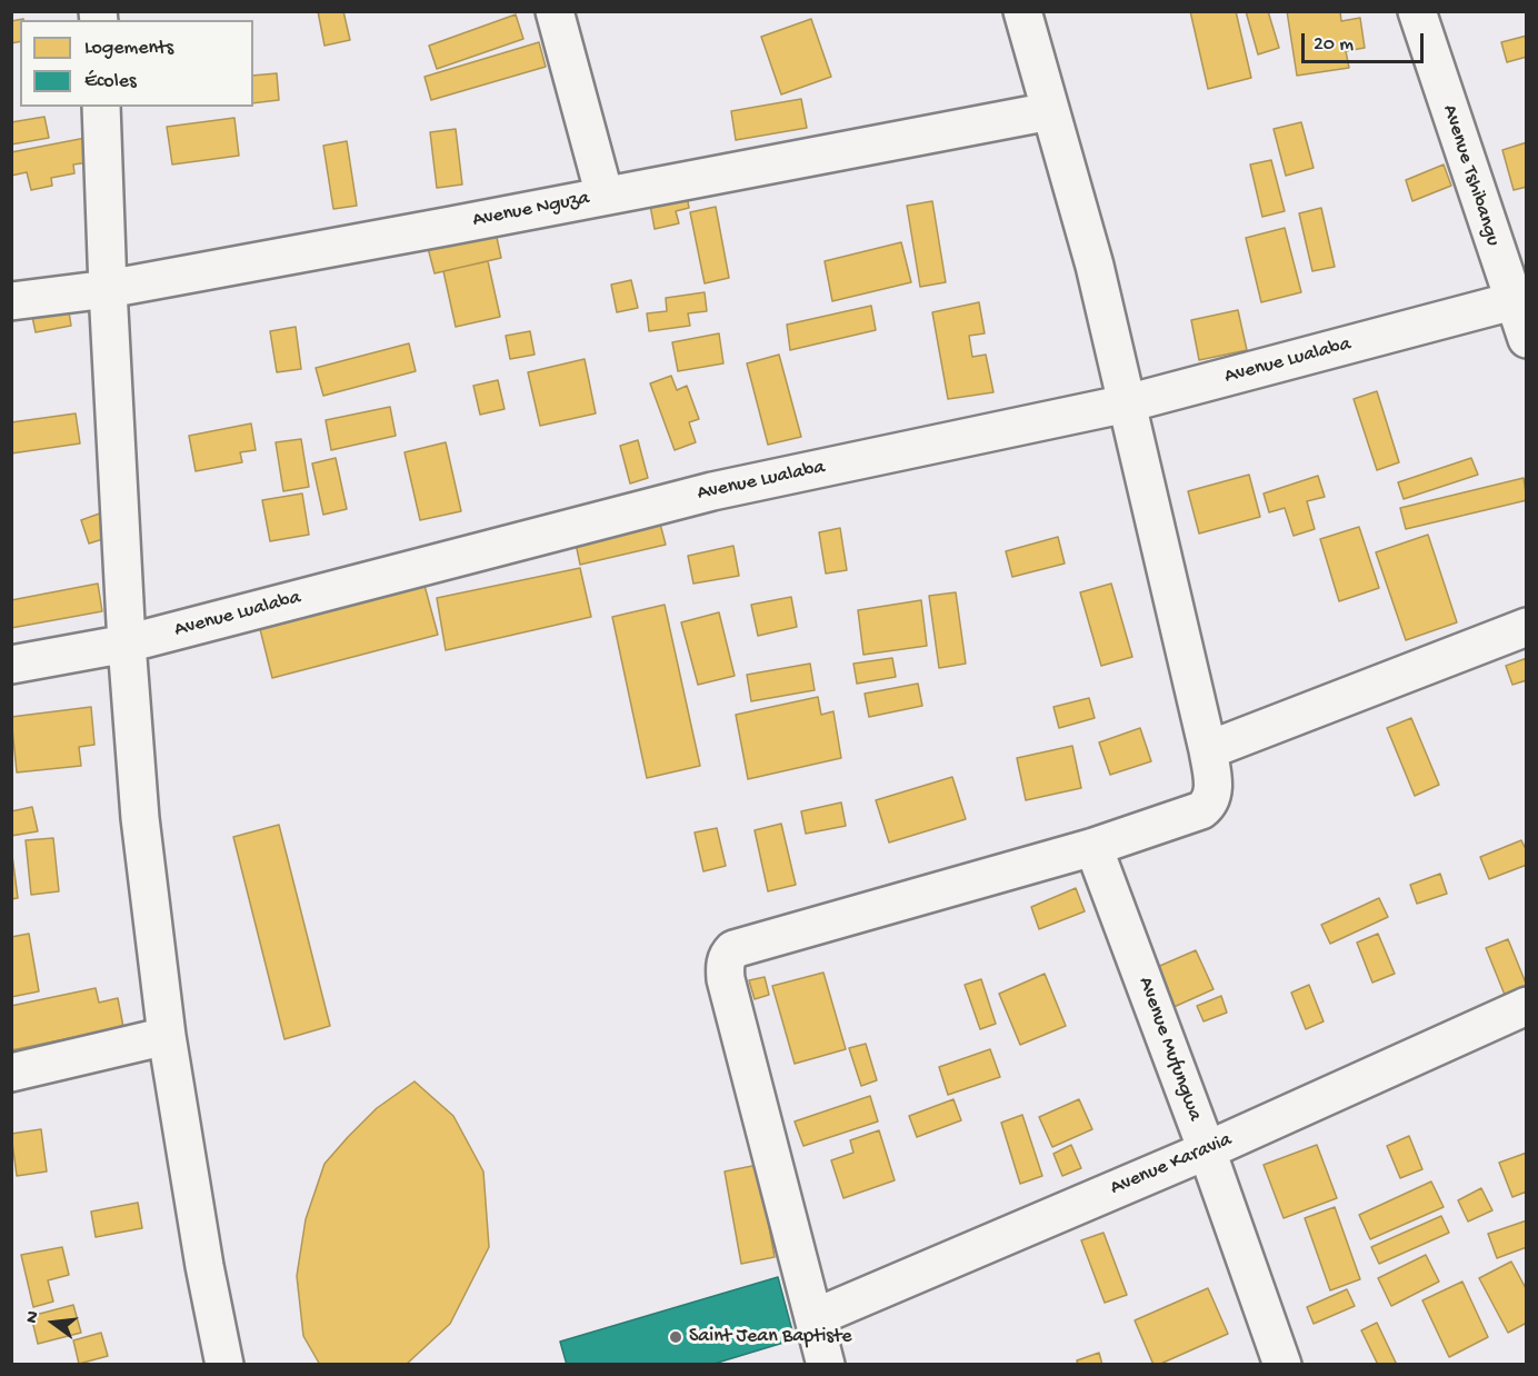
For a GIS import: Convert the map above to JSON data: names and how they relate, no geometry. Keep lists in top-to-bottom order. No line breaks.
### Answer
{"streets":{"street":["Avenue Tshibangu","Avenue Nguza","Avenue Lualaba","Avenue Mufungwa","Avenue Karavia"]},"crossings":[["Avenue Tshibangu","Avenue Lualaba"],["Avenue Mufungwa","Avenue Karavia"]],"places":["Saint Jean Baptiste"],"legend":["Logements","Écoles"],"scale_bar":"20 m","north":"left"}
